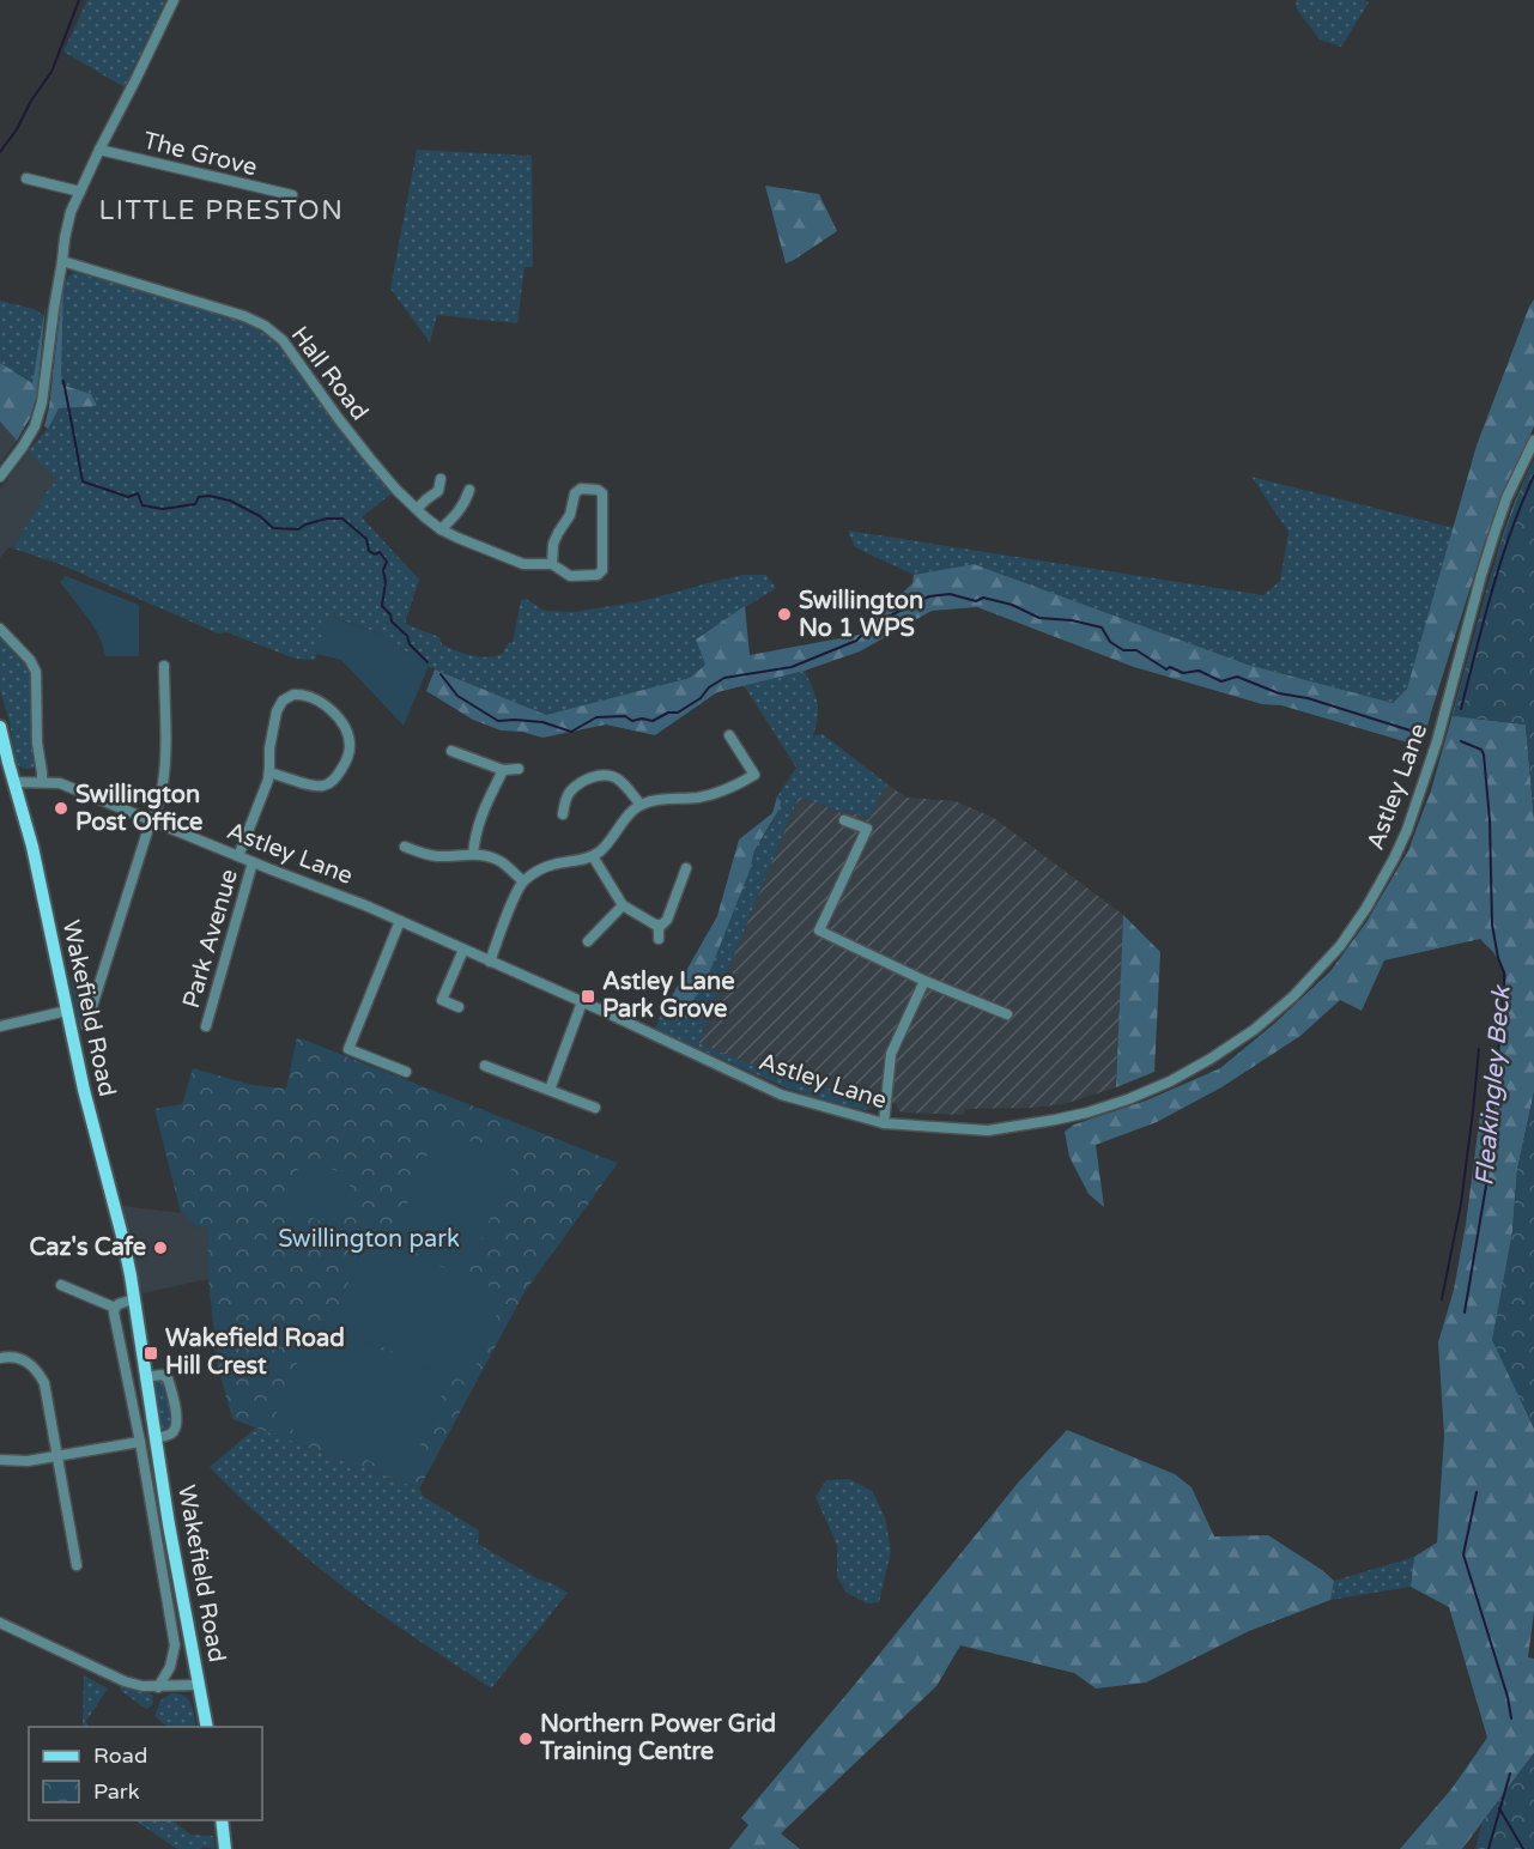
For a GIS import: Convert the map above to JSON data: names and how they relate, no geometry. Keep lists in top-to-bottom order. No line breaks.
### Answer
{"streets":{"main road":["Wakefield Road"],"street":["The Grove","Hall Road","Astley Lane","Park Avenue"]},"crossings":[["Astley Lane","Park Avenue"],["Astley Lane","Wakefield Road"]],"districts":["LITTLE PRESTON"],"water":["Fleakingley Beck"],"parks":["Swillington park"],"places":{"other":["Swillington No 1 WPS","Swillington Post Office","Caz's Cafe","Northern Power Grid Training Centre"],"transit":["Astley Lane Park Grove","Wakefield Road Hill Crest"]},"legend":["Road","Park"]}
